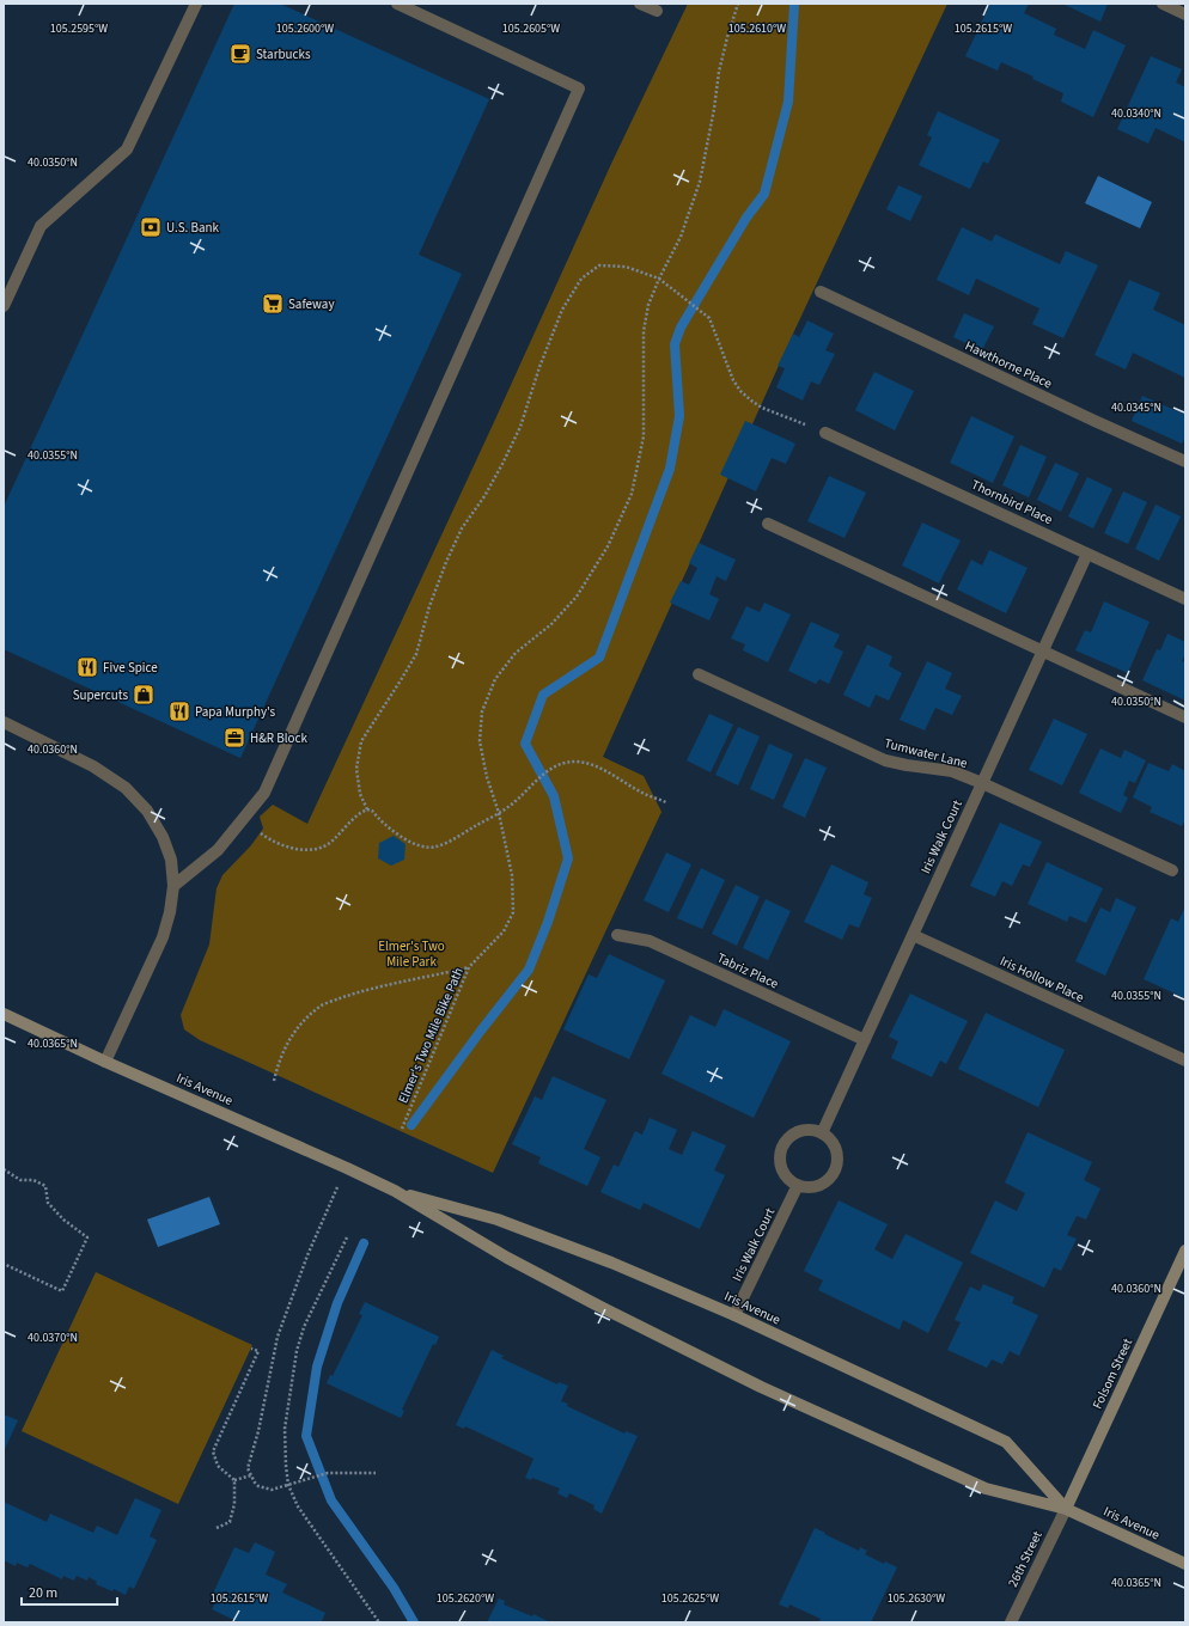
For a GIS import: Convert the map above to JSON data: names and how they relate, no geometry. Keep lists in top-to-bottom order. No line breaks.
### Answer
{"streets":{"main road":["Iris Avenue","Folsom Street"],"street":["Hawthorne Place","Thornbird Place","Tumwater Lane","Iris Walk Court","Tabriz Place","Iris Hollow Place","26th Street"],"path":["Elmer's Two Mile Bike Path"]},"crossings":[["Thornbird Place","Iris Walk Court"],["Tumwater Lane","Iris Walk Court"],["Iris Walk Court","Tabriz Place"],["Iris Walk Court","Iris Hollow Place"],["Iris Walk Court","Iris Avenue"],["Iris Avenue","Folsom Street"],["Iris Avenue","26th Street"],["Folsom Street","26th Street"]],"parks":["Elmer's Two Mile Park"],"places":{"cafe":["Starbucks"],"bank":["U.S. Bank"],"supermarket":["Safeway"],"restaurant":["Five Spice","Papa Murphy's"],"shop":["Supercuts"],"office":["H&R Block"]},"scale_bar":"20 m","coordinates":["105.2595°W","105.2600°W","105.2605°W","105.2610°W","105.2615°W","40.0340°N","40.0350°N","40.0345°N","40.0355°N","40.0360°N","40.0365°N","40.0370°N","105.2620°W","105.2625°W","105.2630°W"]}
